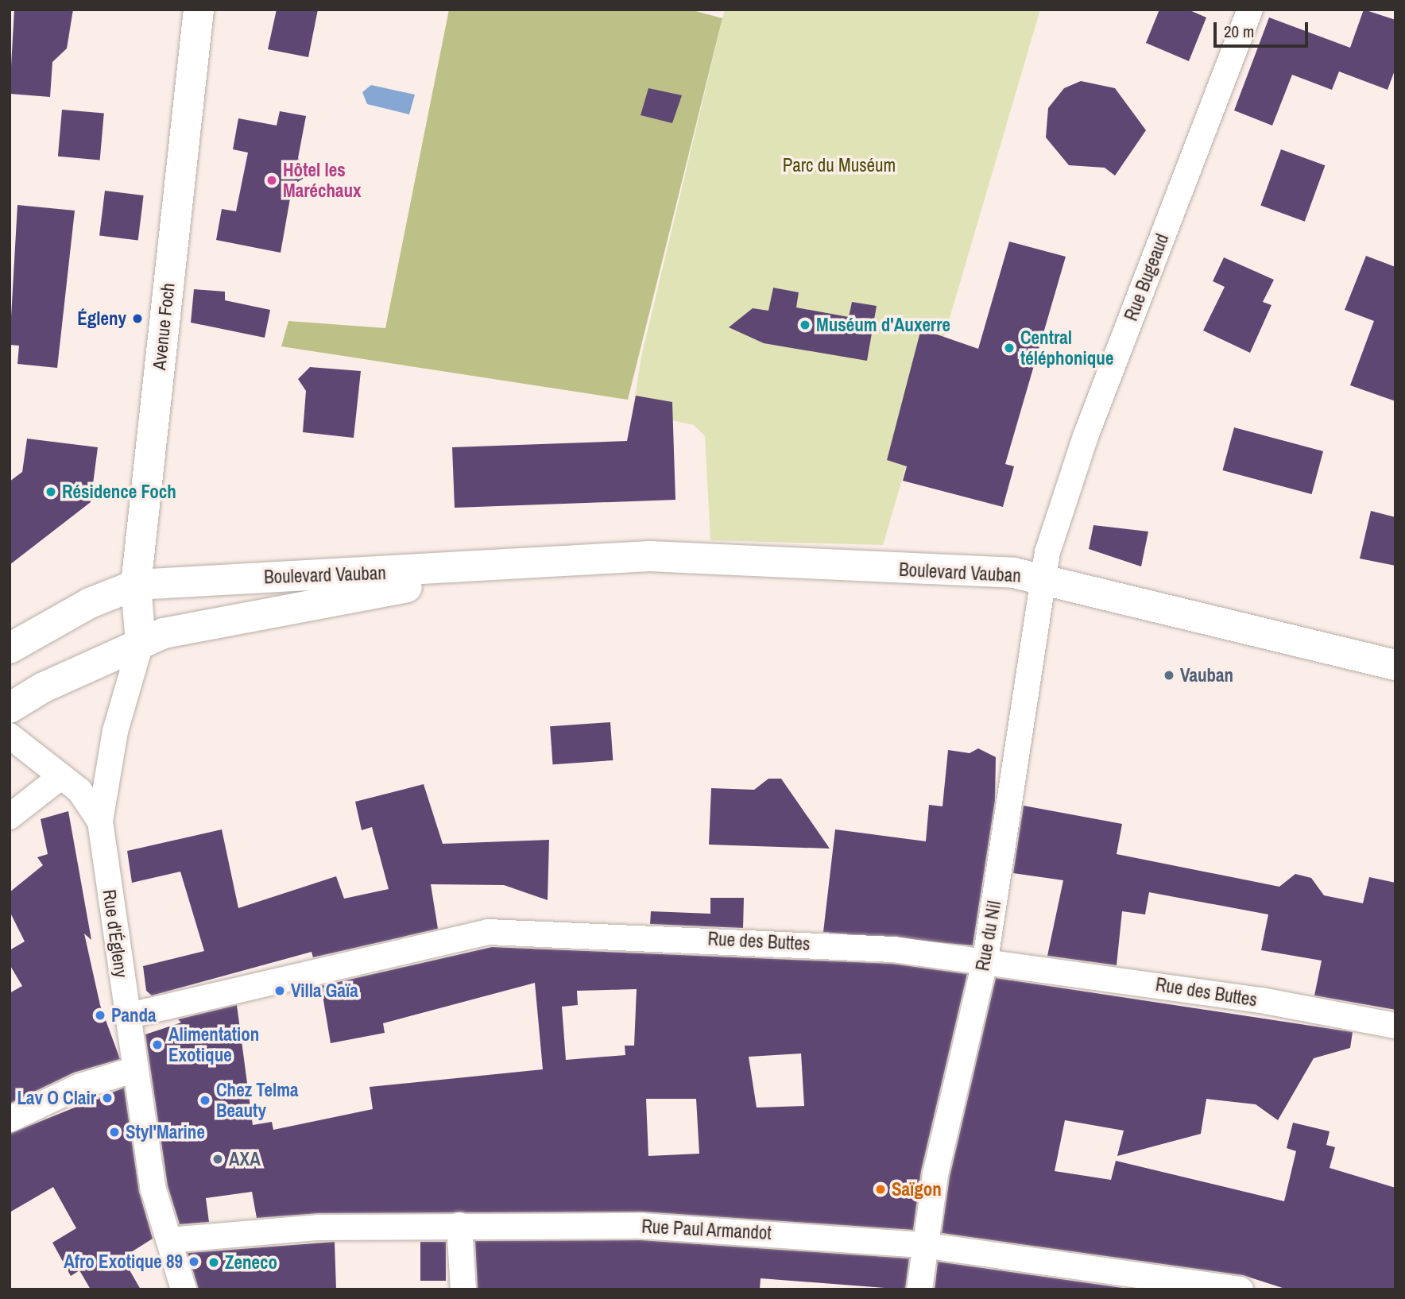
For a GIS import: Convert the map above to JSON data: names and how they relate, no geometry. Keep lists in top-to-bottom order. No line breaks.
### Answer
{"streets":{"main road":["Avenue Foch","Boulevard Vauban"],"street":["Rue Bugeaud","Rue d'Égleny","Rue du Nil","Rue des Buttes","Rue Paul Armandot"]},"crossings":[["Rue Bugeaud","Boulevard Vauban"],["Rue Bugeaud","Rue du Nil"],["Avenue Foch","Boulevard Vauban"],["Avenue Foch","Rue d'Égleny"],["Boulevard Vauban","Rue d'Égleny"],["Boulevard Vauban","Rue du Nil"],["Rue d'Égleny","Rue des Buttes"],["Rue d'Égleny","Rue Paul Armandot"],["Rue du Nil","Rue des Buttes"],["Rue du Nil","Rue Paul Armandot"]],"parks":["Parc du Muséum"],"places":["Hôtel les Maréchaux","Égleny","Muséum d'Auxerre","Central téléphonique","Résidence Foch","Vauban","Villa Gaïa","Panda","Alimentation Exotique","Lav O Clair","Chez Telma Beauty","Styl'Marine","AXA","Saïgon","Afro Exotique 89","Zeneco"],"scale_bar":"20 m"}
